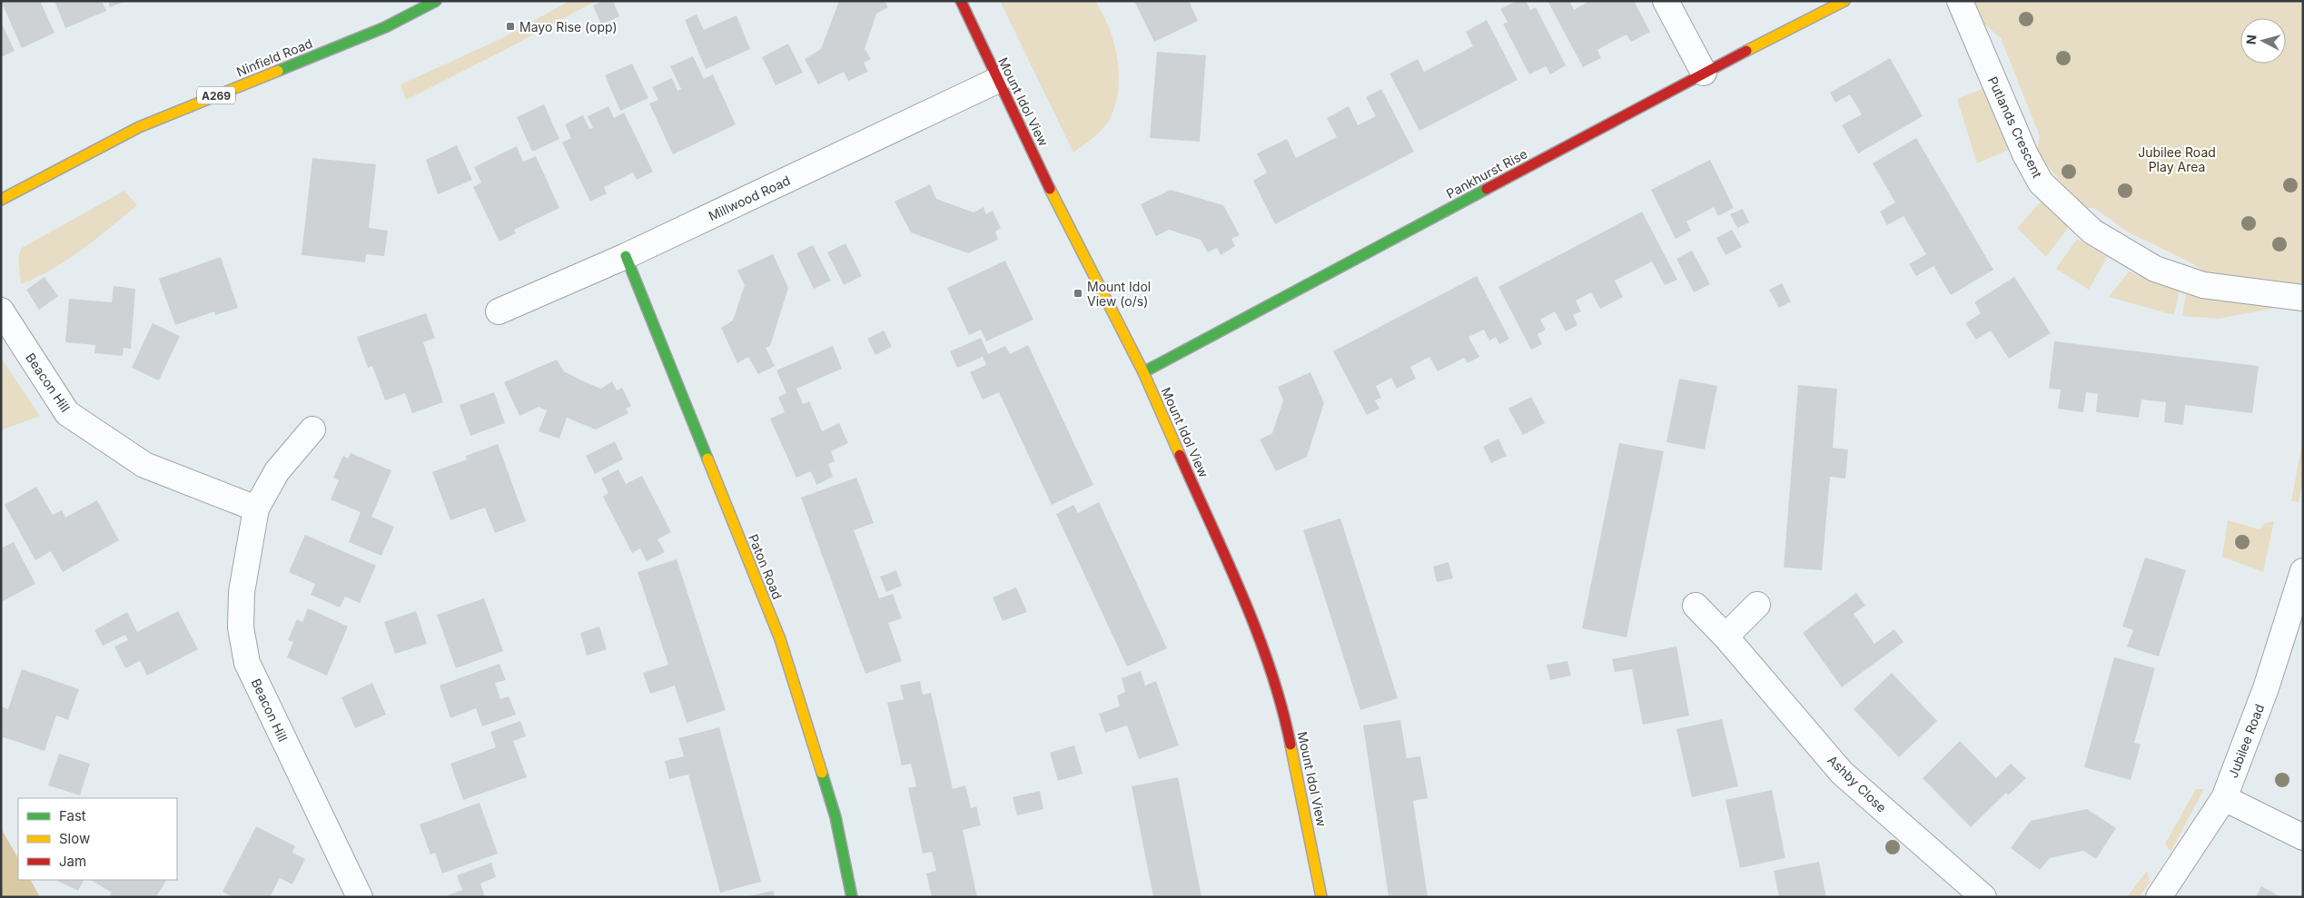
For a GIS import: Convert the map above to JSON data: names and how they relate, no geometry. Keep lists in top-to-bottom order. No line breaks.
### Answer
{"streets":{"street":["Ninfield Road","A269","Mount Idol View","Putlands Crescent","Pankhurst Rise","Millwood Road","Beacon Hill","Paton Road","Jubilee Road","Ashby Close"]},"crossings":[["Mount Idol View","Pankhurst Rise"],["Mount Idol View","Millwood Road"],["Millwood Road","Paton Road"]],"parks":["Jubilee Road Play Area"],"places":{"transit":["Mayo Rise (opp)","Mount Idol View (o/s)"]},"legend":["Fast","Slow","Jam"],"north":"left"}
